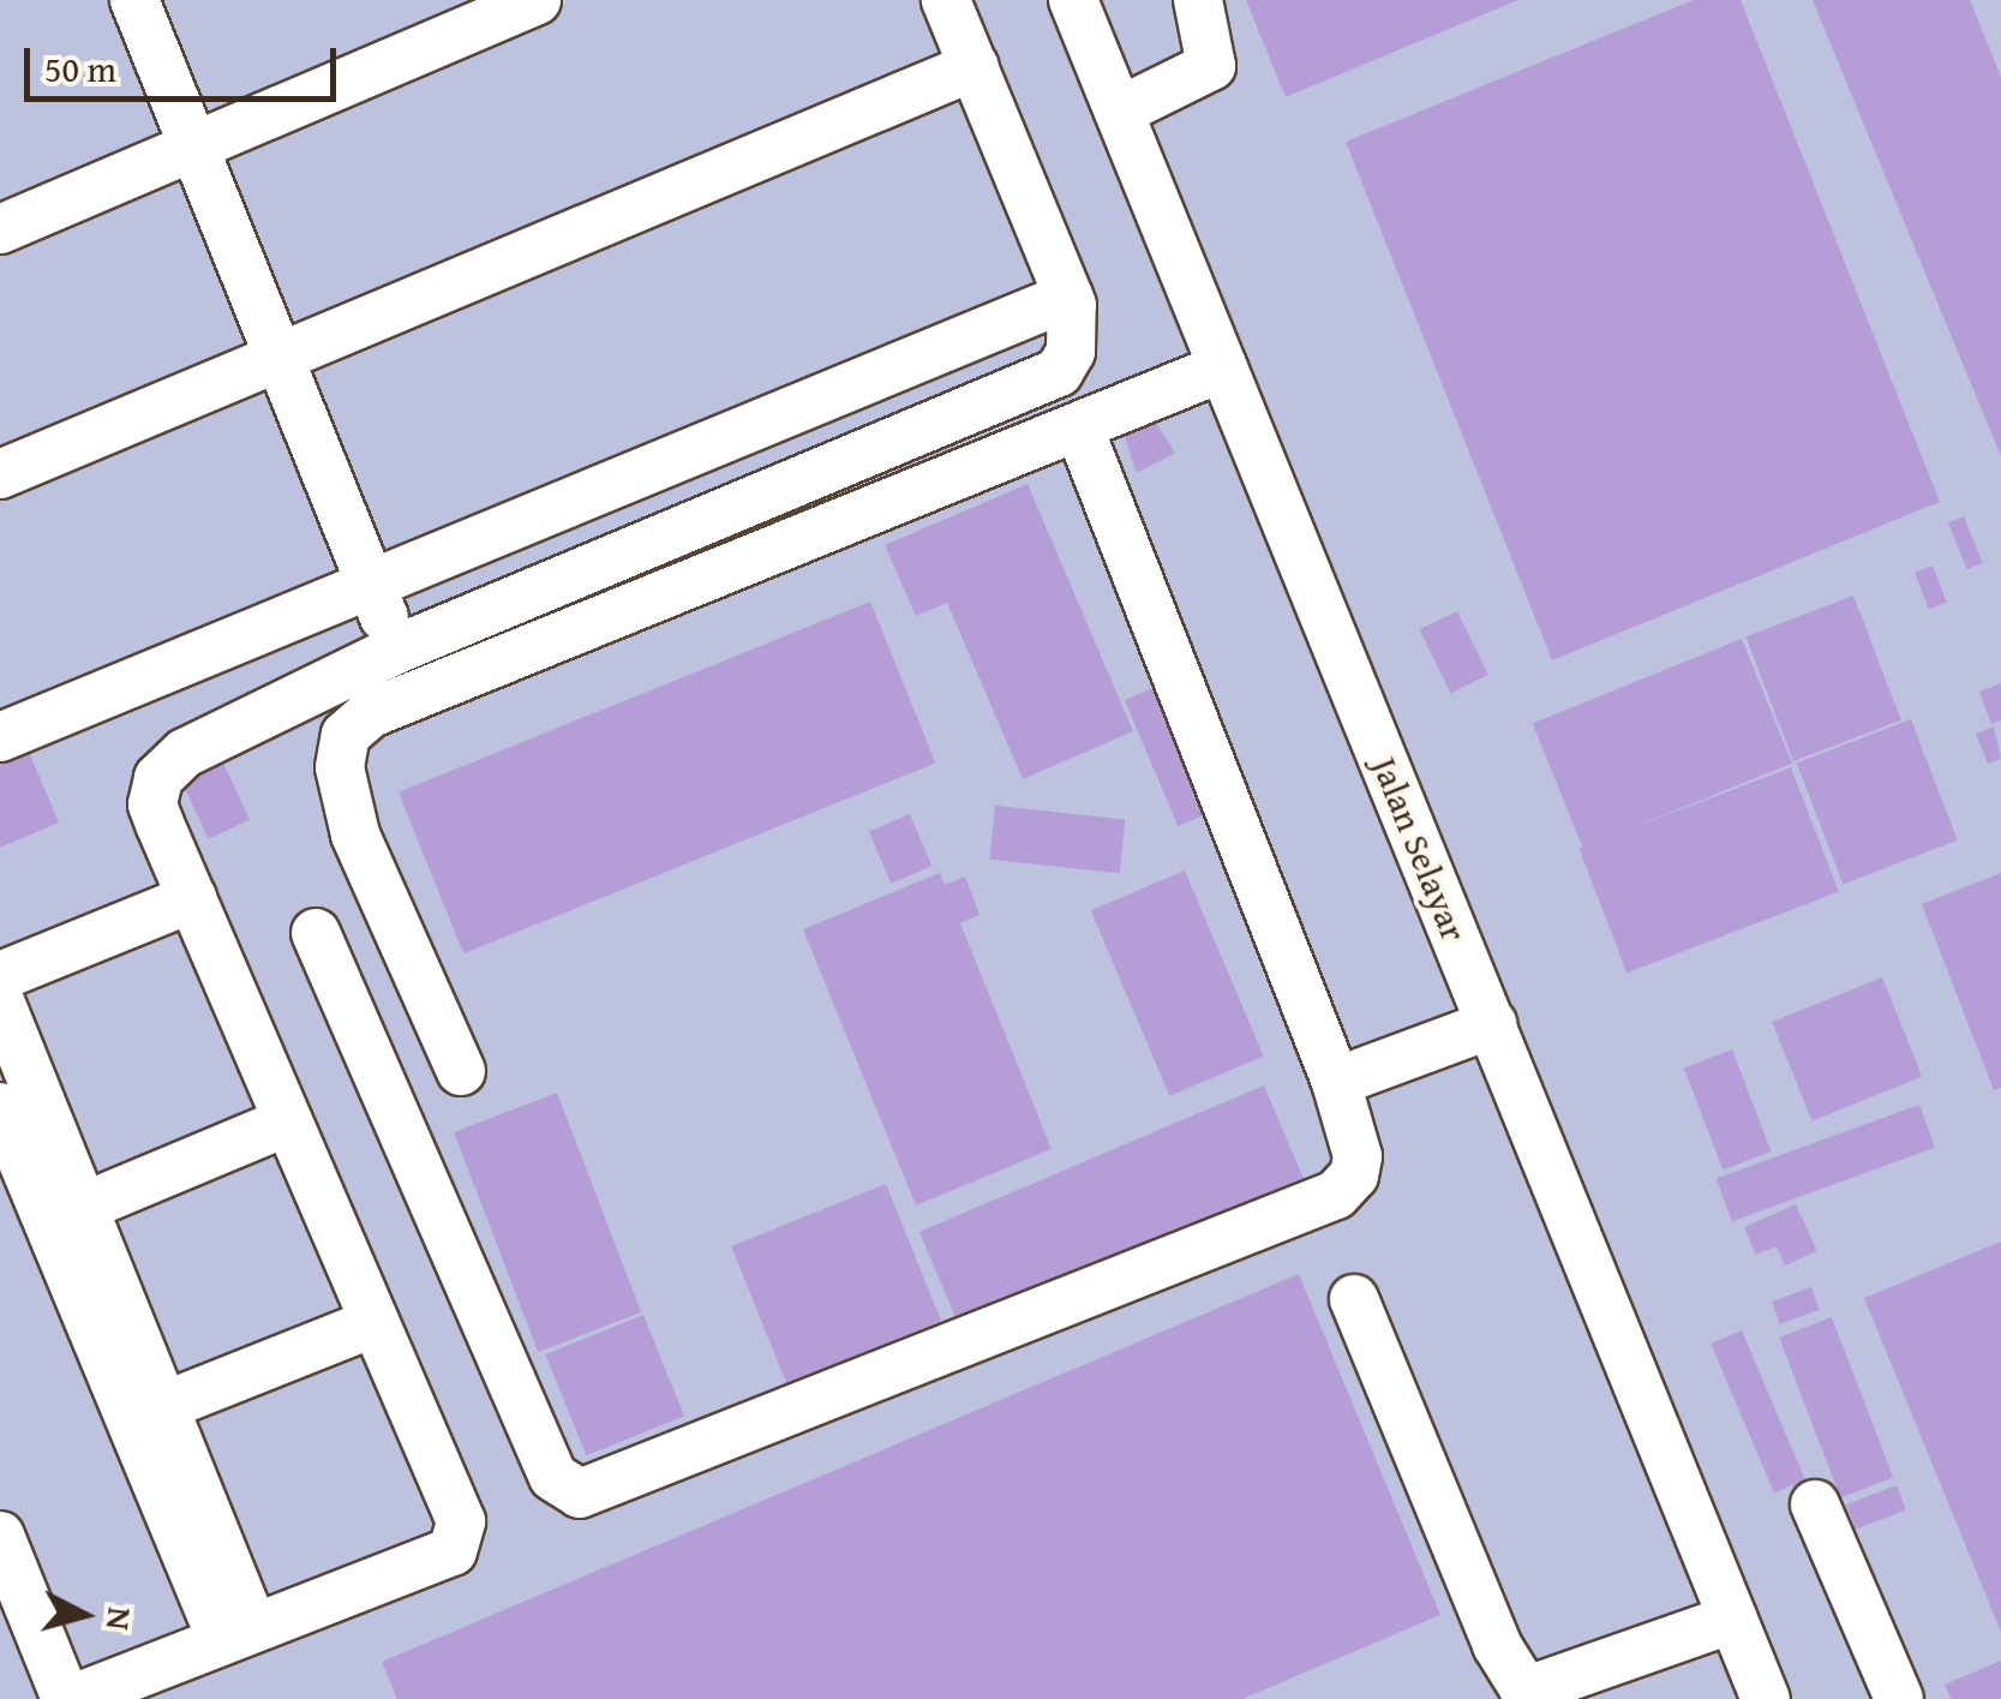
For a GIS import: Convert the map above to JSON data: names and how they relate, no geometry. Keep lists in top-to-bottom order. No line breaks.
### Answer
{"streets":{"street":["Jalan Selayar"]},"scale_bar":"50 m","north":"right"}
